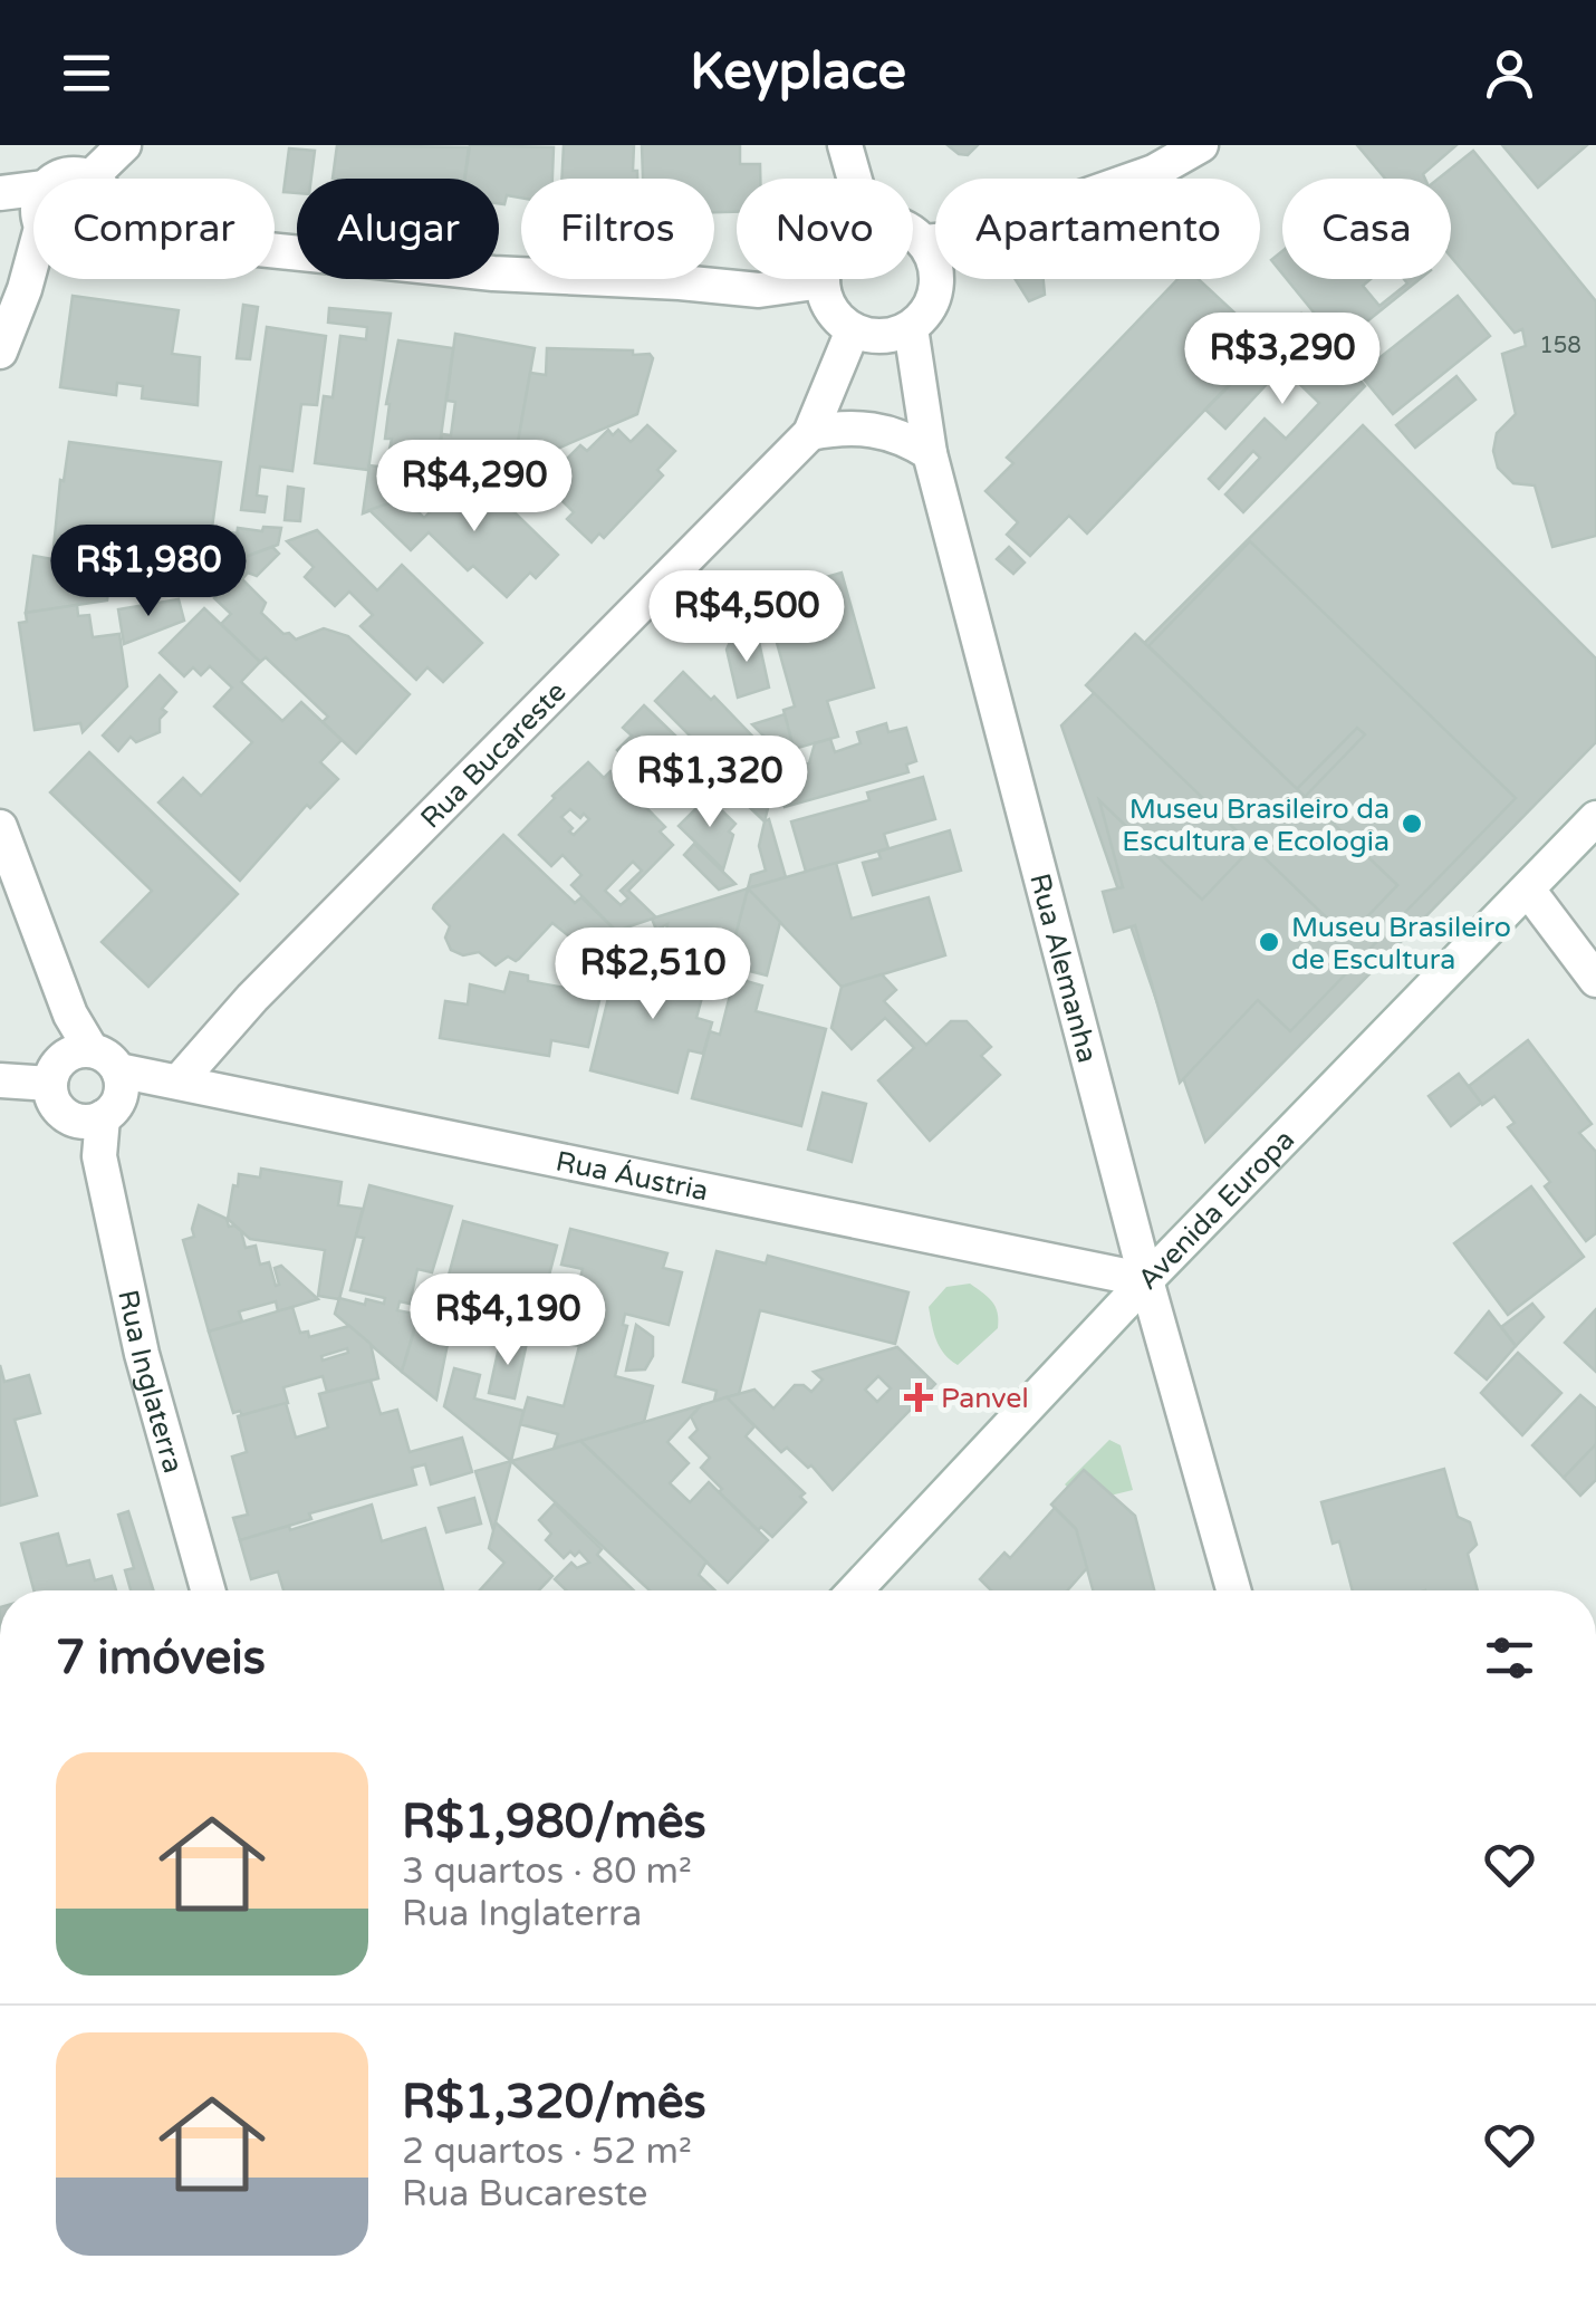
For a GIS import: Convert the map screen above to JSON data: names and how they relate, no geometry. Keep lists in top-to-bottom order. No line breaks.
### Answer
{"streets":{"street":["Rua Bucareste","Rua Alemanha","Rua Áustria","Avenida Europa","Rua Inglaterra"]},"crossings":[["Rua Bucareste","Rua Áustria"],["Rua Alemanha","Rua Áustria"],["Rua Alemanha","Avenida Europa"],["Rua Áustria","Avenida Europa"],["Rua Áustria","Rua Inglaterra"]],"places":{"other":["Museu Brasileiro da Escultura e Ecologia","Museu Brasileiro de Escultura"],"health":["Panvel"]},"house_numbers":["158"],"page":{"header":"Keyplace","chip":["Comprar","Alugar","Filtros","Novo","Apartamento","Casa"],"price":["R$3,290","R$4,290","R$1,980","R$4,500","R$1,320","R$2,510","R$4,190"],"heading":"7 imóveis","list":[{"name":"R$1,980/mês","note":"3 quartos · 80 m² · Rua Inglaterra"},{"name":"R$1,320/mês","note":"2 quartos · 52 m² · Rua Bucareste"}]}}
